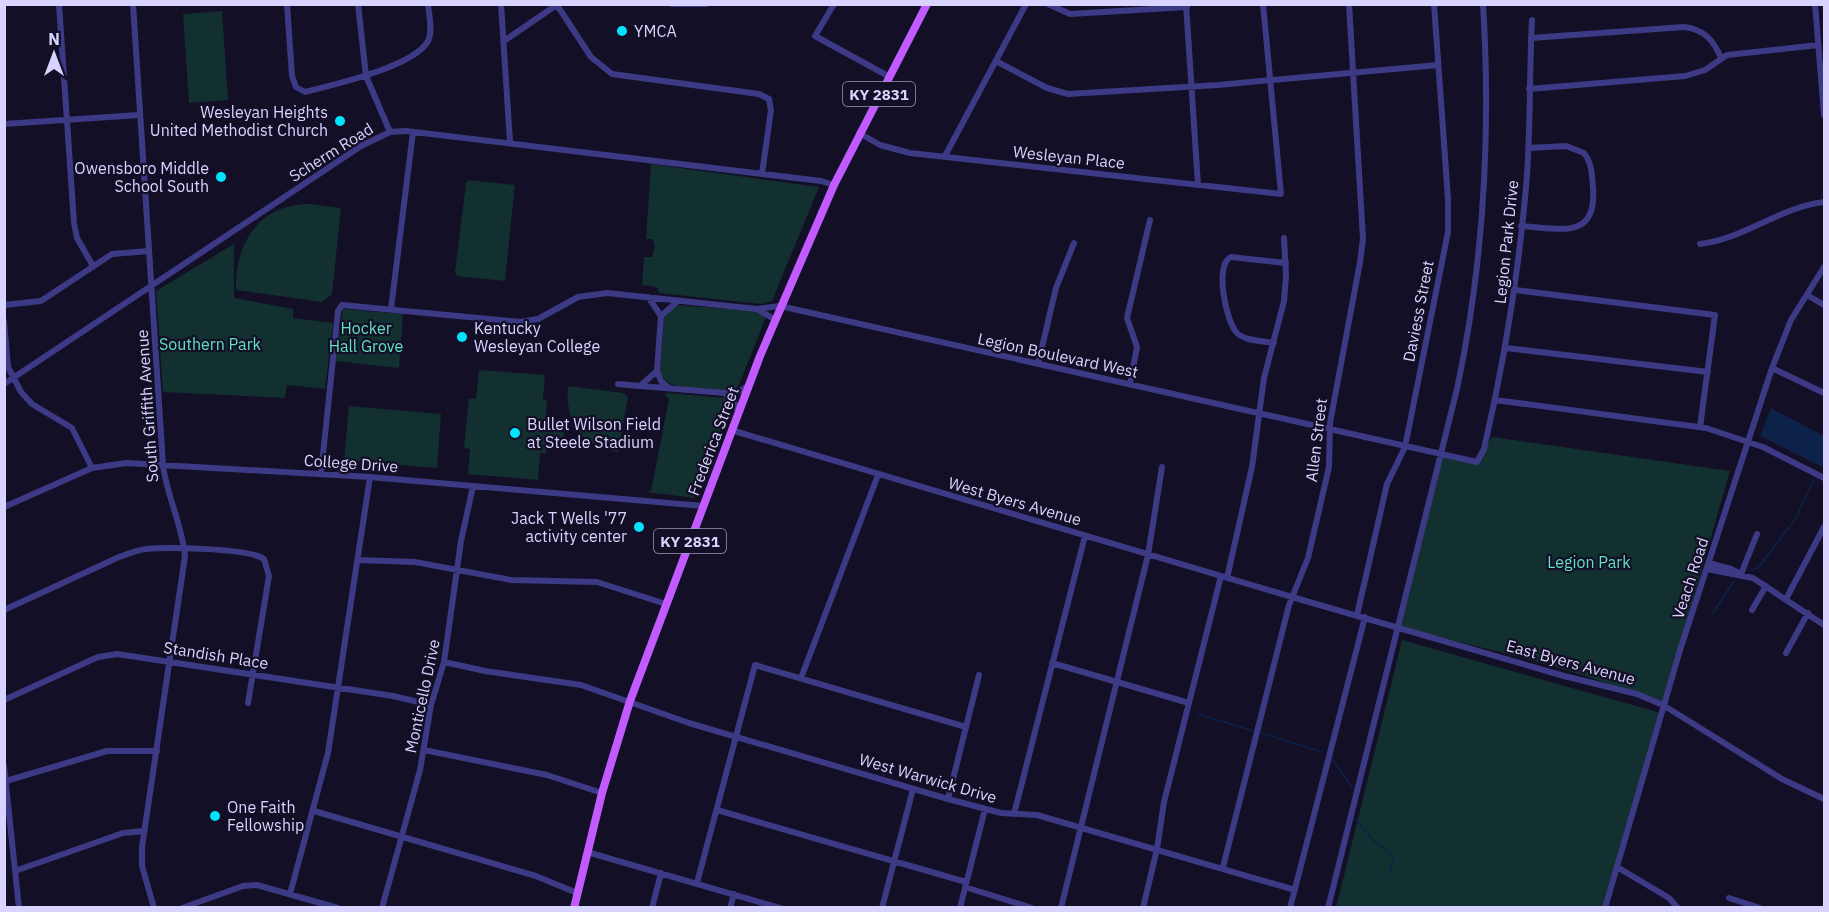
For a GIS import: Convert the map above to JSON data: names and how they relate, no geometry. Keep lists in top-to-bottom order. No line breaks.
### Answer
{"streets":{"main road":["KY 2831","Frederica Street"],"street":["Scherm Road","Wesleyan Place","Legion Park Drive","Daviess Street","Legion Boulevard West","South Griffith Avenue","Allen Street","College Drive","West Byers Avenue","Veach Road","Standish Place","East Byers Avenue","Monticello Drive","West Warwick Drive"]},"crossings":[["Scherm Road","South Griffith Avenue"],["Scherm Road","Frederica Street"],["Wesleyan Place","Frederica Street"],["Legion Park Drive","Legion Boulevard West"],["Daviess Street","Legion Boulevard West"],["Daviess Street","East Byers Avenue"],["Daviess Street","West Warwick Drive"],["Legion Boulevard West","Allen Street"],["Legion Boulevard West","Frederica Street"],["South Griffith Avenue","College Drive"],["South Griffith Avenue","Standish Place"],["Allen Street","West Byers Avenue"],["Allen Street","East Byers Avenue"],["Allen Street","West Warwick Drive"],["Frederica Street","College Drive"],["Frederica Street","West Byers Avenue"],["Frederica Street","West Warwick Drive"],["College Drive","Monticello Drive"],["West Byers Avenue","East Byers Avenue"],["Veach Road","East Byers Avenue"],["Standish Place","Monticello Drive"],["Monticello Drive","West Warwick Drive"]],"parks":["Hocker Hall Grove","Southern Park","Legion Park"],"places":["YMCA","Wesleyan Heights United Methodist Church","Owensboro Middle School South","Kentucky Wesleyan College","Bullet Wilson Field at Steele Stadium","Jack T Wells '77 activity center","One Faith Fellowship"],"north":"top"}
